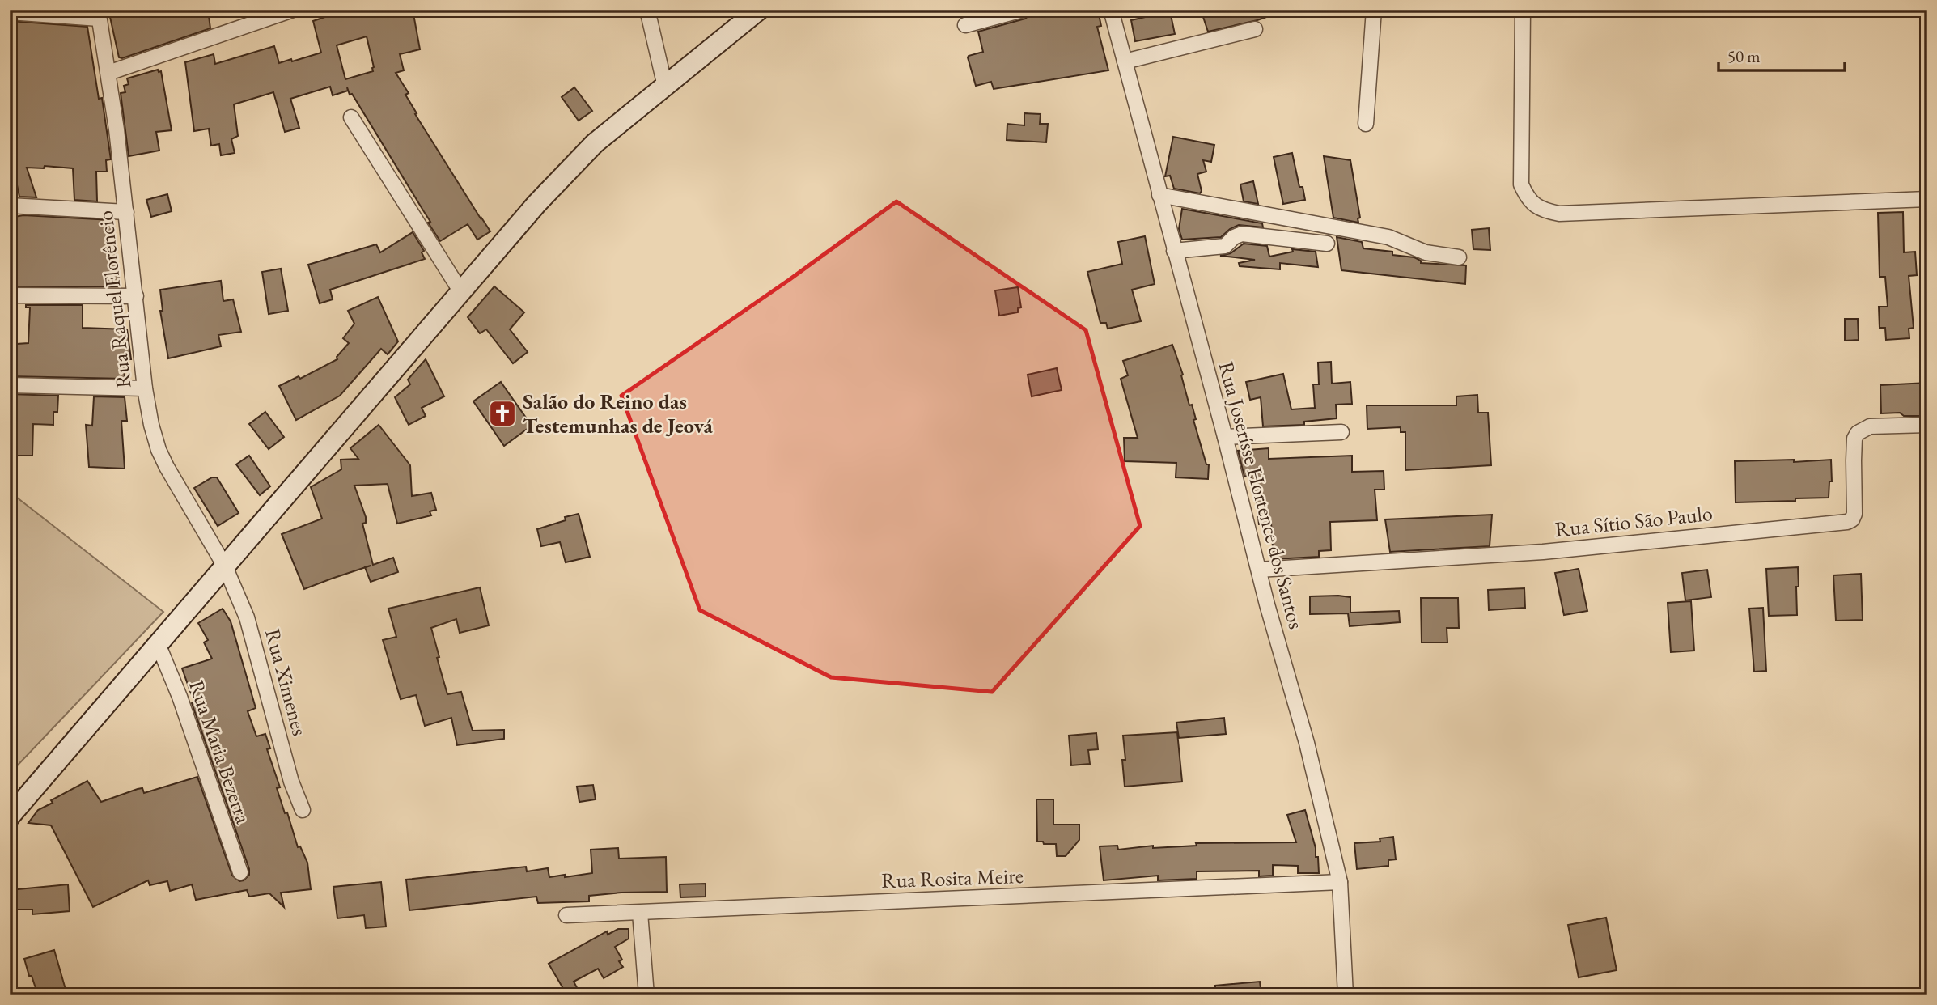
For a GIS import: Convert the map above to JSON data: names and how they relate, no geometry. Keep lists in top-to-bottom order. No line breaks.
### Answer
{"streets":{"street":["Rua Raquel Florêncio","Rua Joserísse Hortence dos Santos","Rua Sítio São Paulo","Rua Ximenes","Rua Maria Bezerra","Rua Rosita Meire"]},"crossings":[["Rua Raquel Florêncio","Rua Ximenes"],["Rua Joserísse Hortence dos Santos","Rua Sítio São Paulo"],["Rua Joserísse Hortence dos Santos","Rua Rosita Meire"]],"places":{"church":["Salão do Reino das Testemunhas de Jeová"]},"scale_bar":"50 m"}
